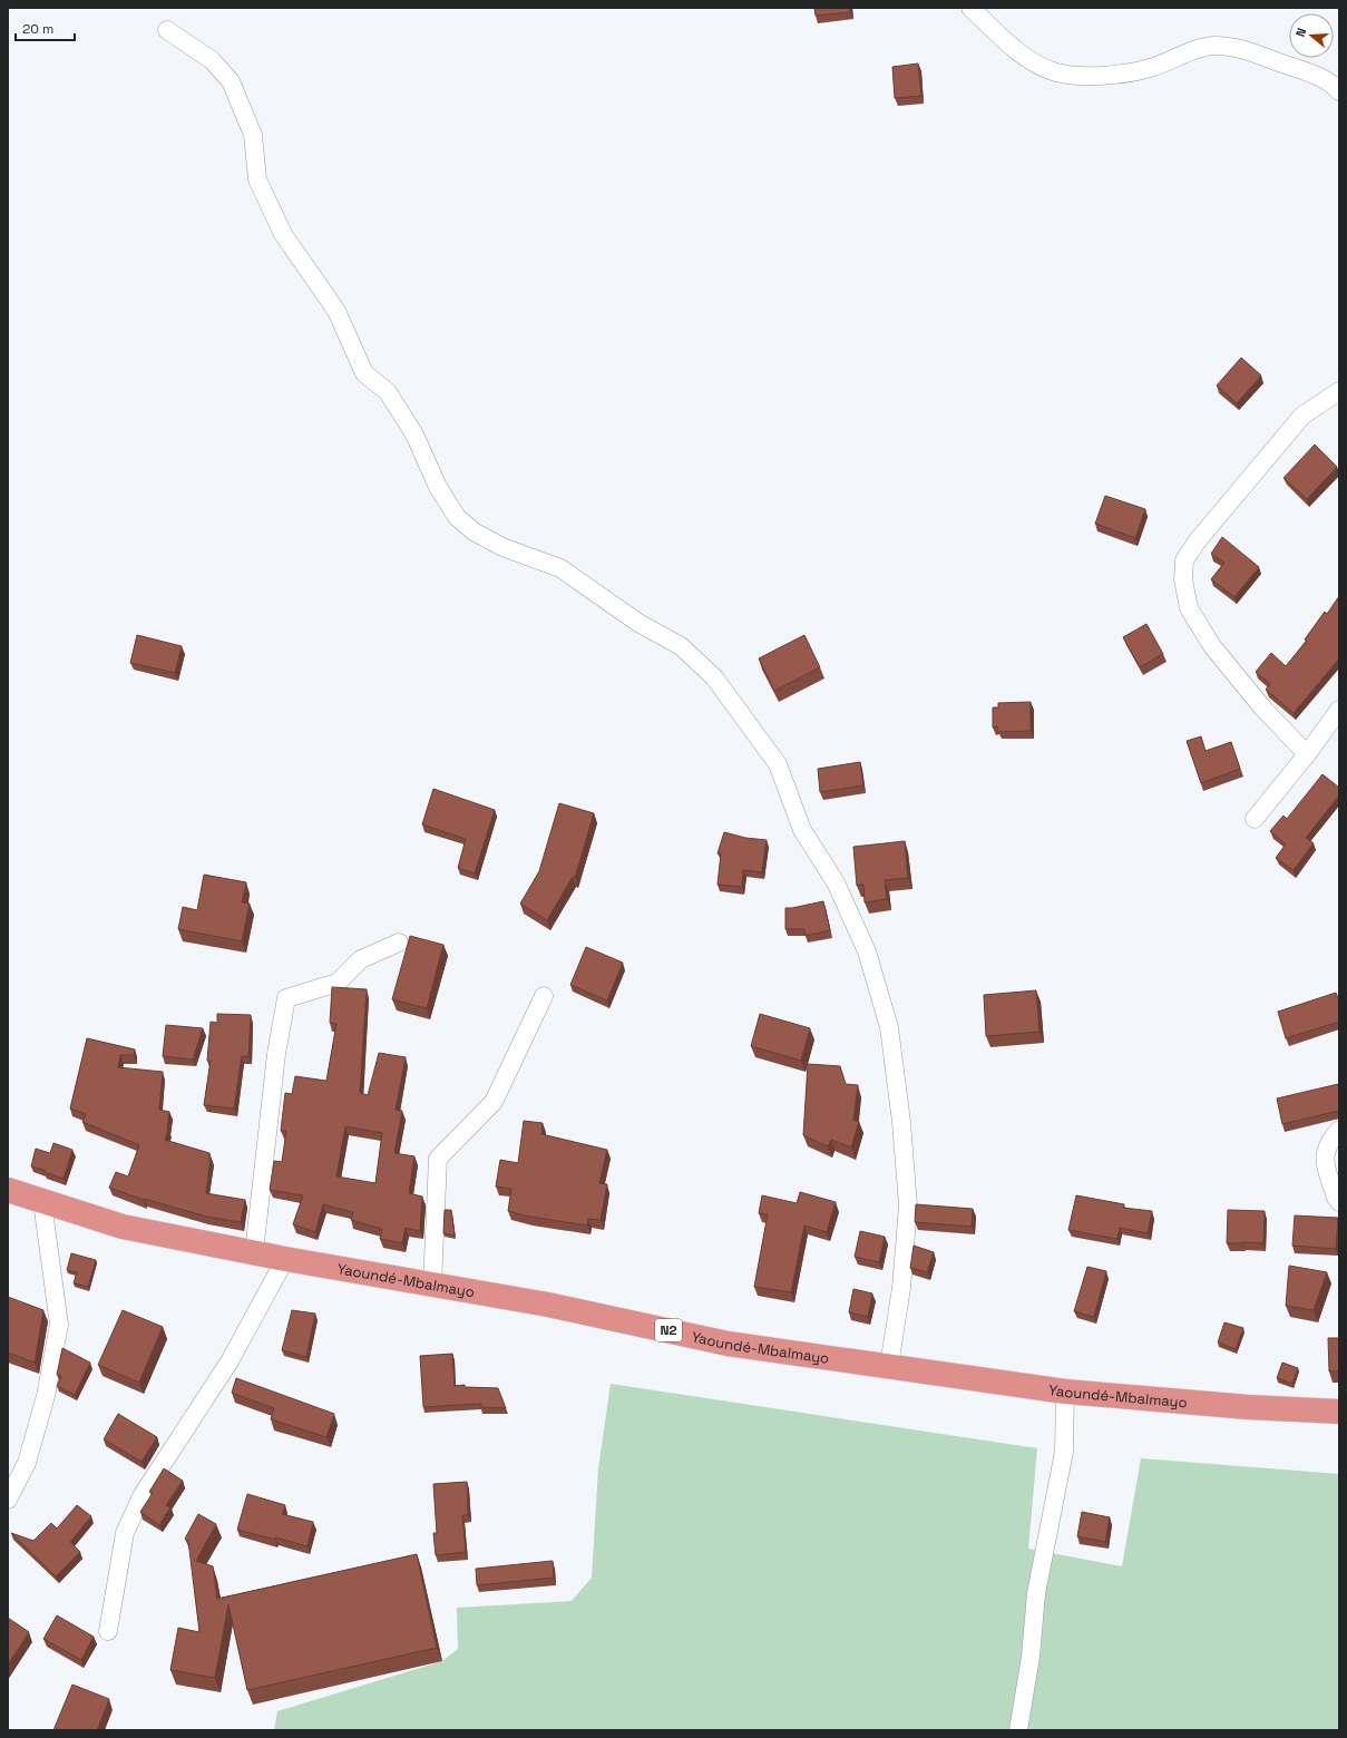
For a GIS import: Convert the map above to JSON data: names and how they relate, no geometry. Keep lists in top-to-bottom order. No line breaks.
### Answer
{"streets":{"highway":["Yaoundé-Mbalmayo","N2"]},"scale_bar":"20 m","north":"left"}
